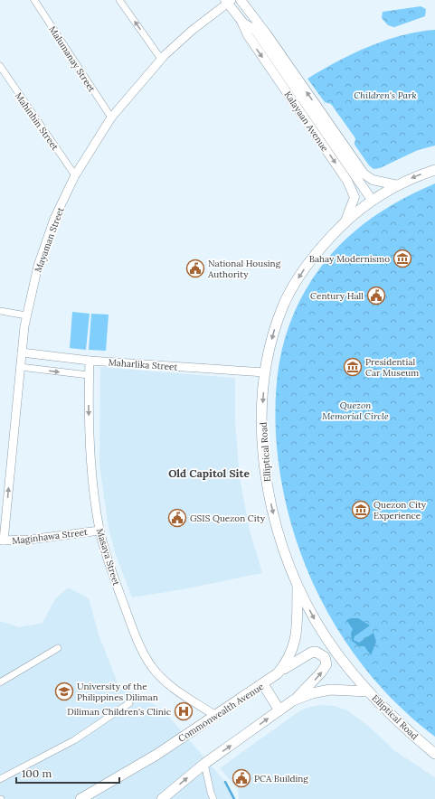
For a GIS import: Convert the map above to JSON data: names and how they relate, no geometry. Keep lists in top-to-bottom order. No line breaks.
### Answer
{"streets":{"main road":["Kalayaan Avenue","Elliptical Road","Commonwealth Avenue"],"street":["Malumanay Street","Mahinhin Street","Mayaman Street","Maharlika Street","Maginhawa Street","Masaya Street"]},"crossings":[["Malumanay Street","Mayaman Street"],["Mahinhin Street","Mayaman Street"],["Kalayaan Avenue","Mayaman Street"],["Kalayaan Avenue","Elliptical Road"],["Mayaman Street","Maharlika Street"],["Mayaman Street","Maginhawa Street"],["Maharlika Street","Elliptical Road"],["Maharlika Street","Masaya Street"],["Elliptical Road","Commonwealth Avenue"],["Maginhawa Street","Masaya Street"],["Masaya Street","Commonwealth Avenue"]],"one_way":["Elliptical Road","Masaya Street"],"districts":["Old Capitol Site"],"parks":["Children's Park","Quezon Memorial Circle"],"places":{"museum":["Bahay Modernismo","Presidential Car Museum","Quezon City Experience"],"public building":["National Housing Authority","Century Hall","GSIS Quezon City","PCA Building"],"school or university":["University of the Philippines Diliman"],"hospital":["Diliman Children's Clinic"]},"scale_bar":"100 m"}
